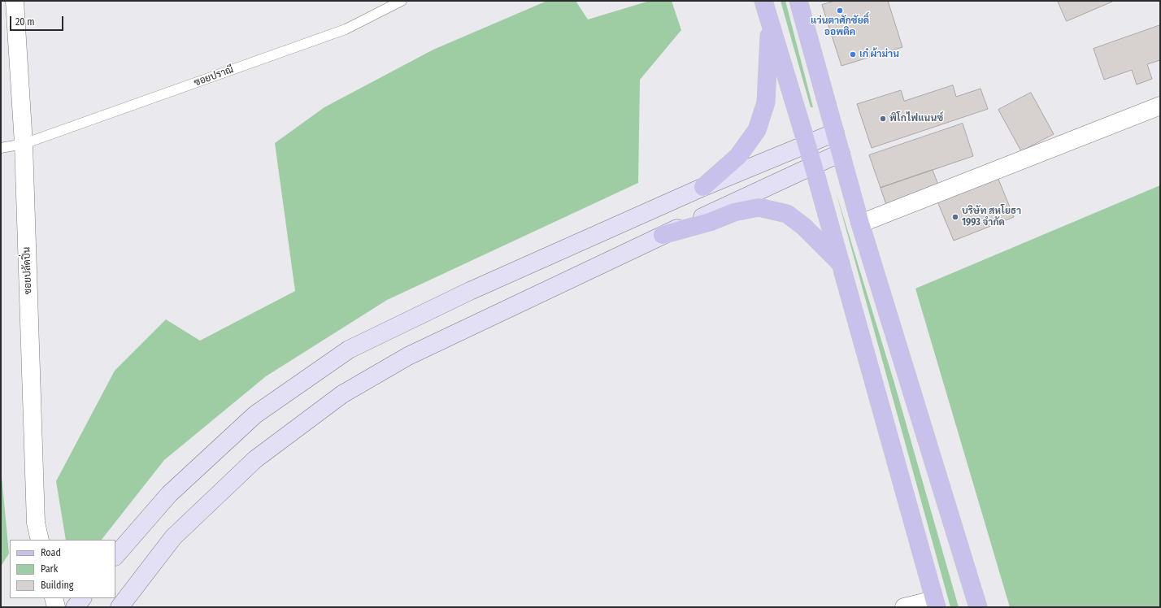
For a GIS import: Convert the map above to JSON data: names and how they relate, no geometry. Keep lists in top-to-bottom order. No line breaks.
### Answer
{"streets":{"street":["ซอยปลัดปิ่น"],"lane":["ซอยปราณี"]},"crossings":[["ซอยปราณี","ซอยปลัดปิ่น"]],"places":["แว่นตาศักชัยดิ์ ออพติค","เก๋ ผ้าม่าน","พิโกไฟแนนซ์","บริษัท สหโยธา 1993 จำกัด"],"legend":["Road","Park","Building"],"scale_bar":"20 m"}
